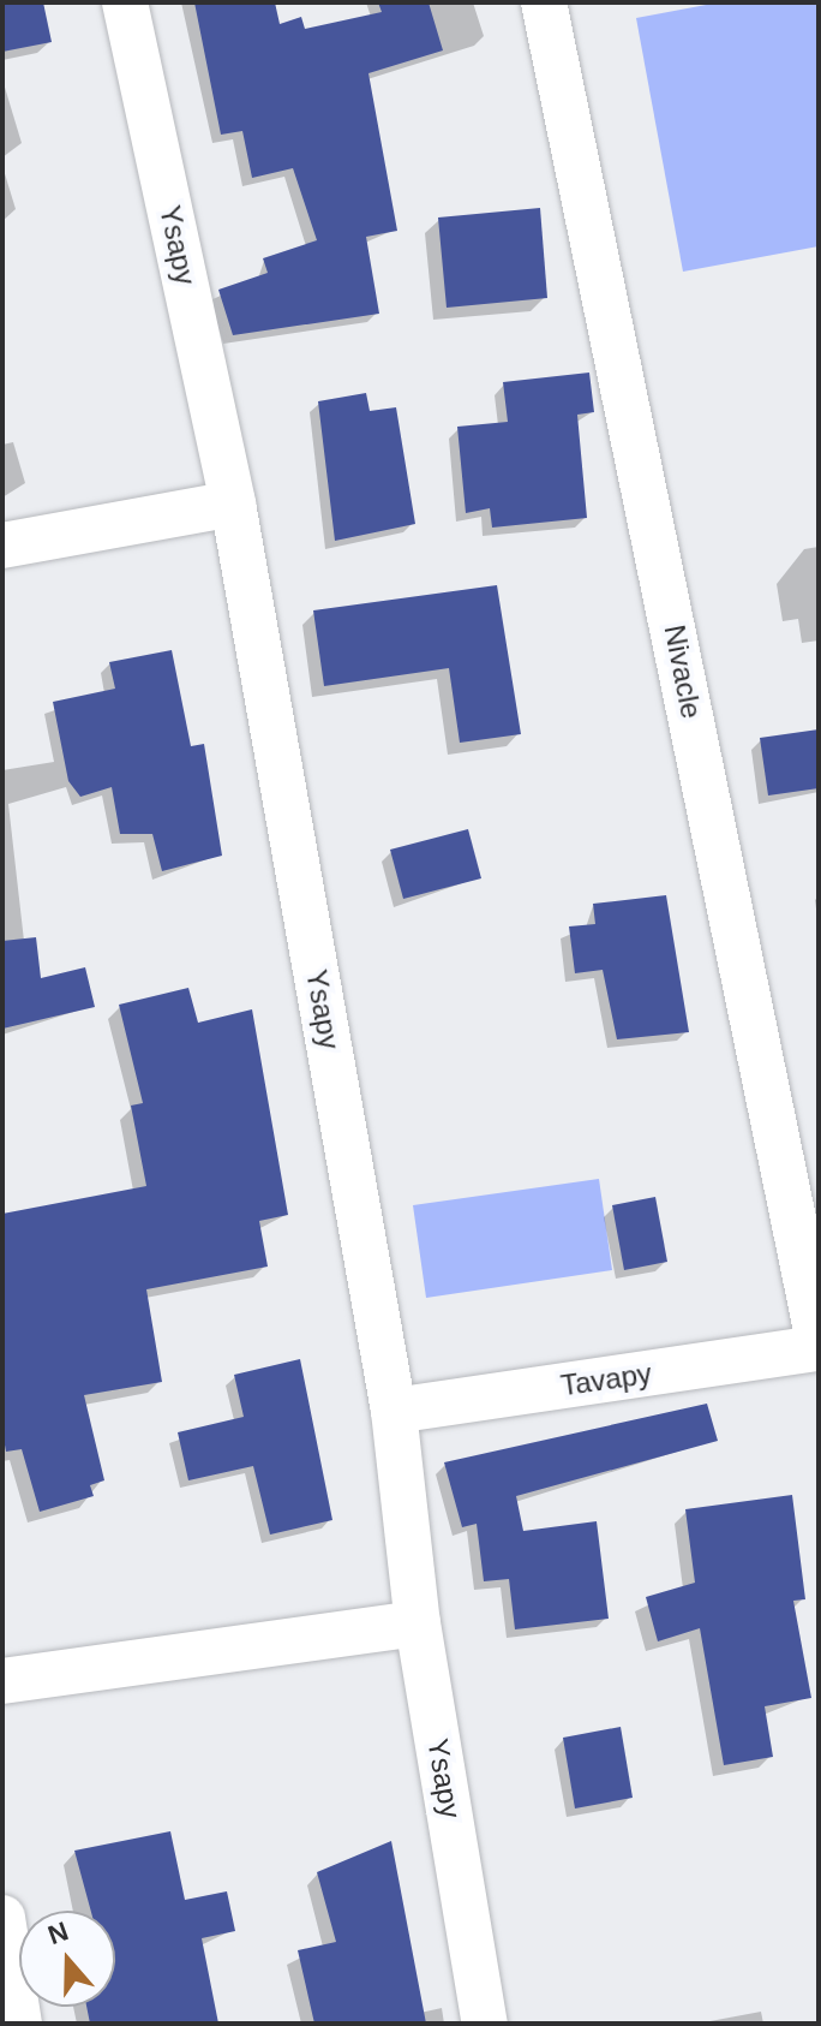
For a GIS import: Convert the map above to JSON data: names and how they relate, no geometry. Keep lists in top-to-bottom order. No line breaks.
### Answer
{"streets":{"street":["Ysapy","Nivacle","Tavapy"]},"crossings":[["Ysapy","Tavapy"],["Nivacle","Tavapy"]],"north":"top"}
